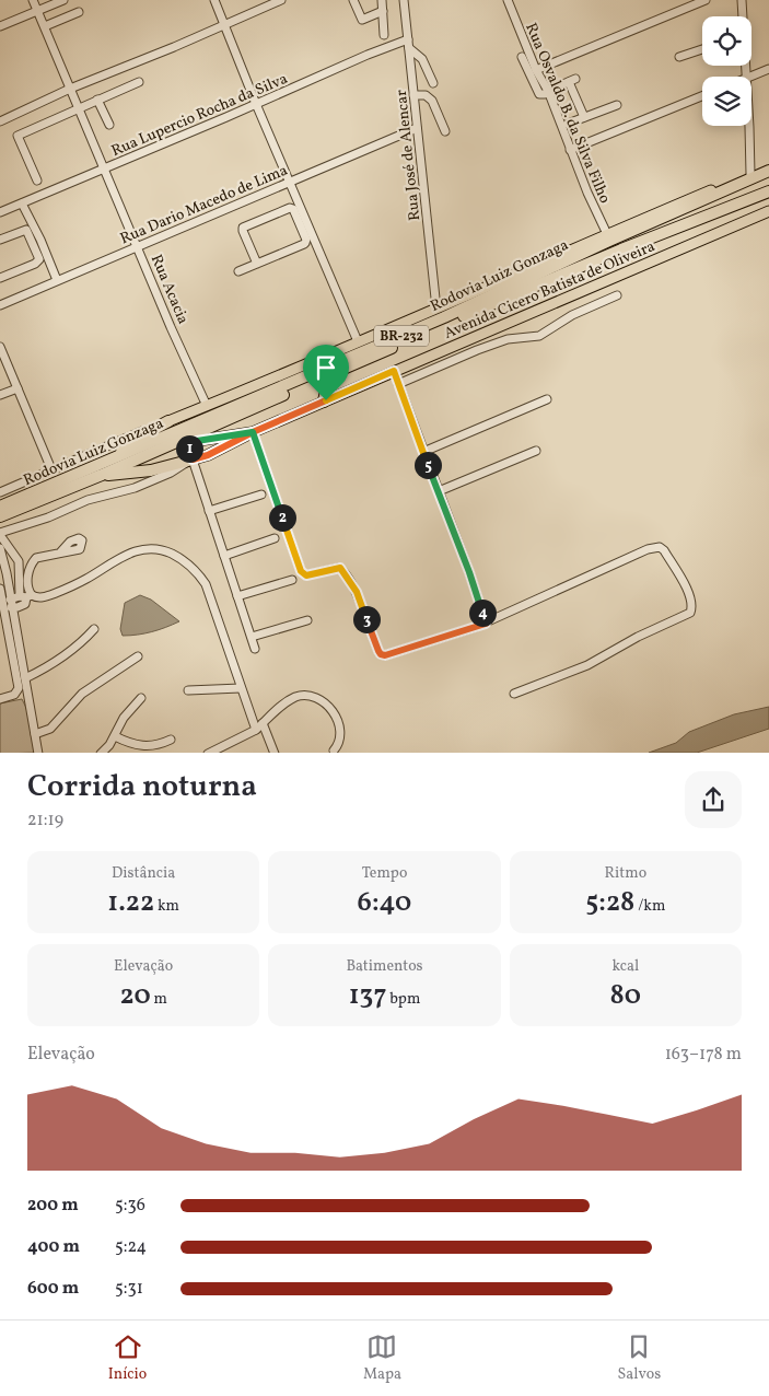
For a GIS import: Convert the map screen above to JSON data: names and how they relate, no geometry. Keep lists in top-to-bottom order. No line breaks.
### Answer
{"streets":{"highway":["Rodovia Luiz Gonzaga","BR-232"],"main road":["Avenida Cicero Batista de Oliveira"],"street":["Rua Osvaldo B. da Silva Filho","Rua Lupercio Rocha da Silva","Rua José de Alencar","Rua Dario Macedo de Lima","Rua Acacia"]},"crossings":[["Rua Osvaldo B. da Silva Filho","Avenida Cicero Batista de Oliveira"],["Rua Lupercio Rocha da Silva","Rua José de Alencar"],["Rua Lupercio Rocha da Silva","Rua Acacia"],["Rua José de Alencar","Rua Dario Macedo de Lima"],["Rua José de Alencar","Avenida Cicero Batista de Oliveira"],["Rua Dario Macedo de Lima","Rua Acacia"],["Rua Acacia","Avenida Cicero Batista de Oliveira"]],"page":{"pins":["1","5","2","4","3"],"heading":["Corrida noturna","21:19"],"stats":[["Distância","1.22 km"],["Tempo","6:40"],["Ritmo","5:28 /km"],["Elevação","20 m"],["Batimentos","137 bpm"],["kcal","80"]],"chart":["Elevação","163–178 m"],"list":[{"name":"200 m","note":"5:36"},{"name":"400 m","note":"5:24"},{"name":"600 m","note":"5:31"}],"tabs":["Início","Mapa","Salvos"]}}
